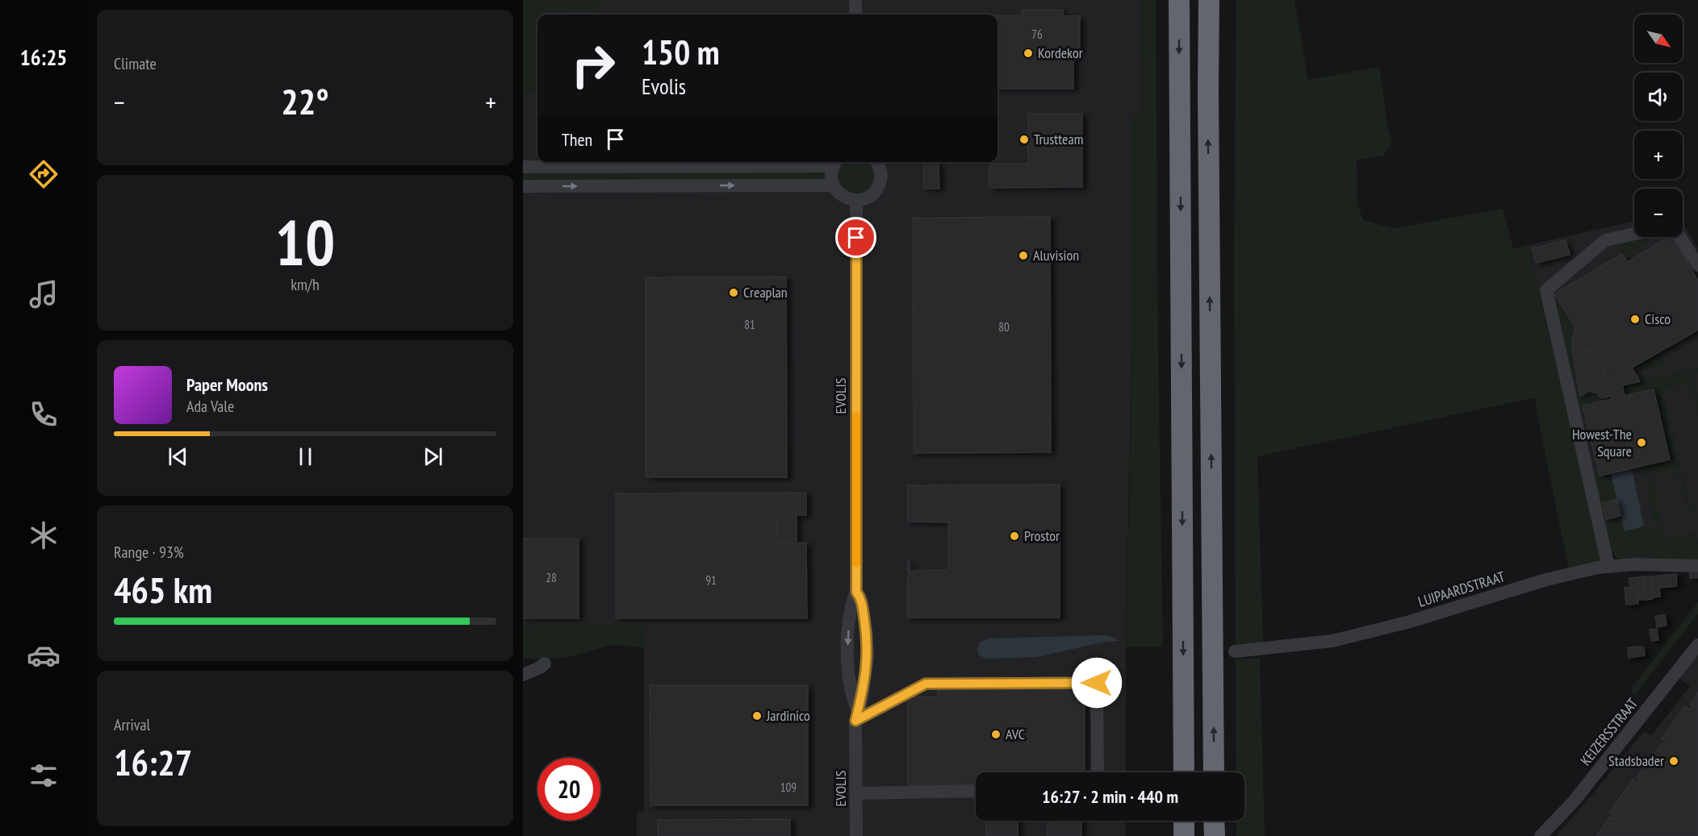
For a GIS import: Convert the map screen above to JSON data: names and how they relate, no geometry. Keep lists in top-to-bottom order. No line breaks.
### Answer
{"streets":{"street":["EVOLIS","LUIPAARDSTRAAT","KEIZERSSTRAAT"]},"places":["Kordekor","Trustteam","Aluvision","Creaplan","Cisco","Howest-The Square","Prostor","Jardinico","AVC","Stadsbader"],"house_numbers":["76","81","80","28","91","109"],"north":"bottom right","page":{"tabs":"16:25","tile":["Climate",["10","km/h"],["Range · 93%","465 km"],["Arrival","16:27"]],"map_buttons":["+","−"],"turn":["150 m","Evolis"],"heat":["−","22°","+"],"then":"Then","song":["Paper Moons","Ada Vale"],"limit":"20","trip":"16:27 · 2 min · 440 m"}}
